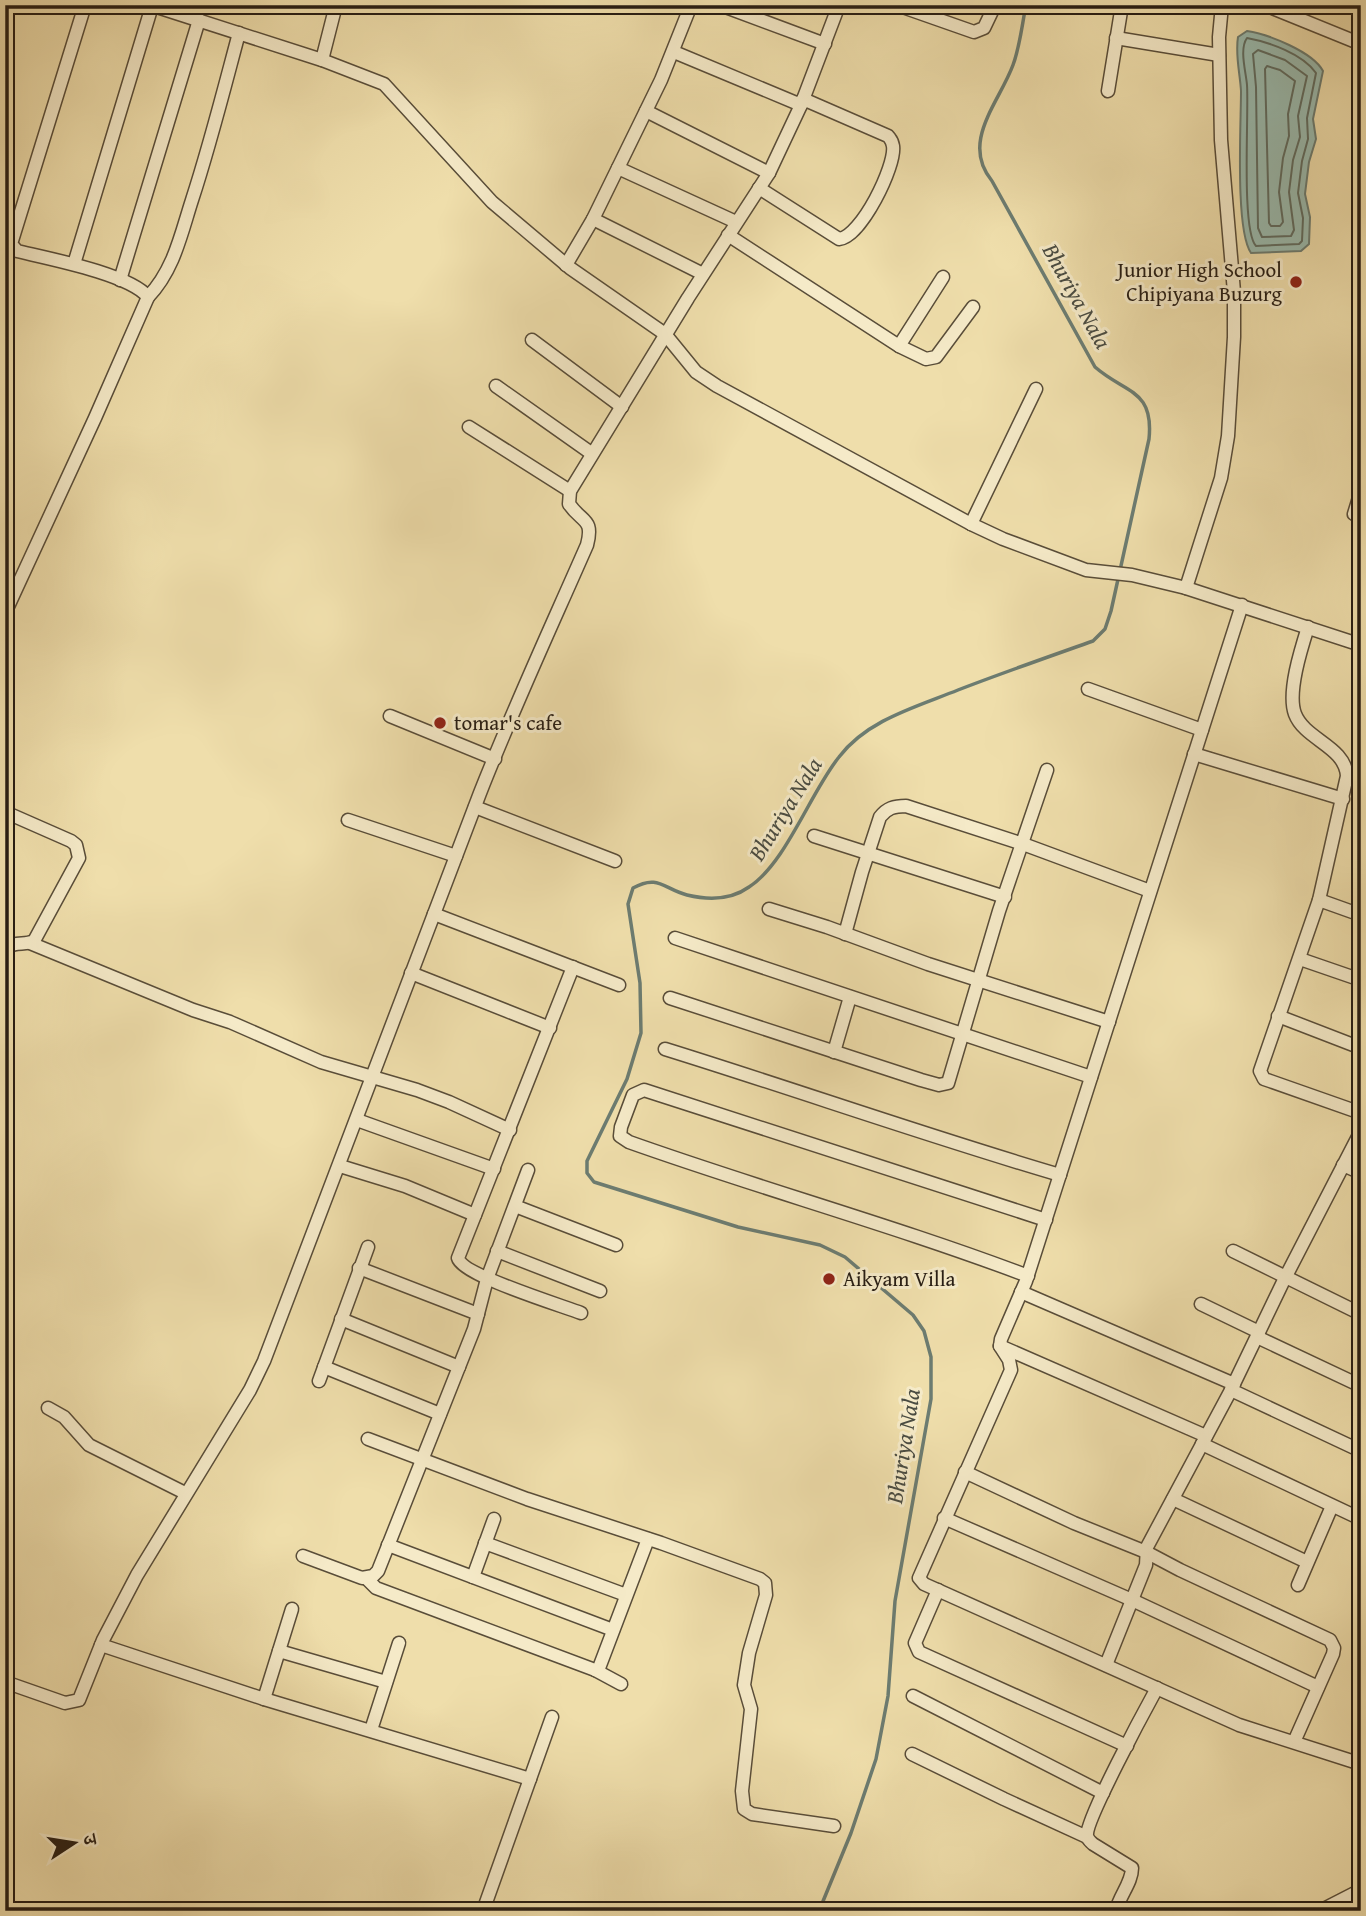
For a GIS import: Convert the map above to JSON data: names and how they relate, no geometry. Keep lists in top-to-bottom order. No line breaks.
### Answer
{"water":["Bhuriya Nala"],"places":["Junior High School Chipiyana Buzurg","tomar's cafe","Aikyam Villa"],"north":"right"}
